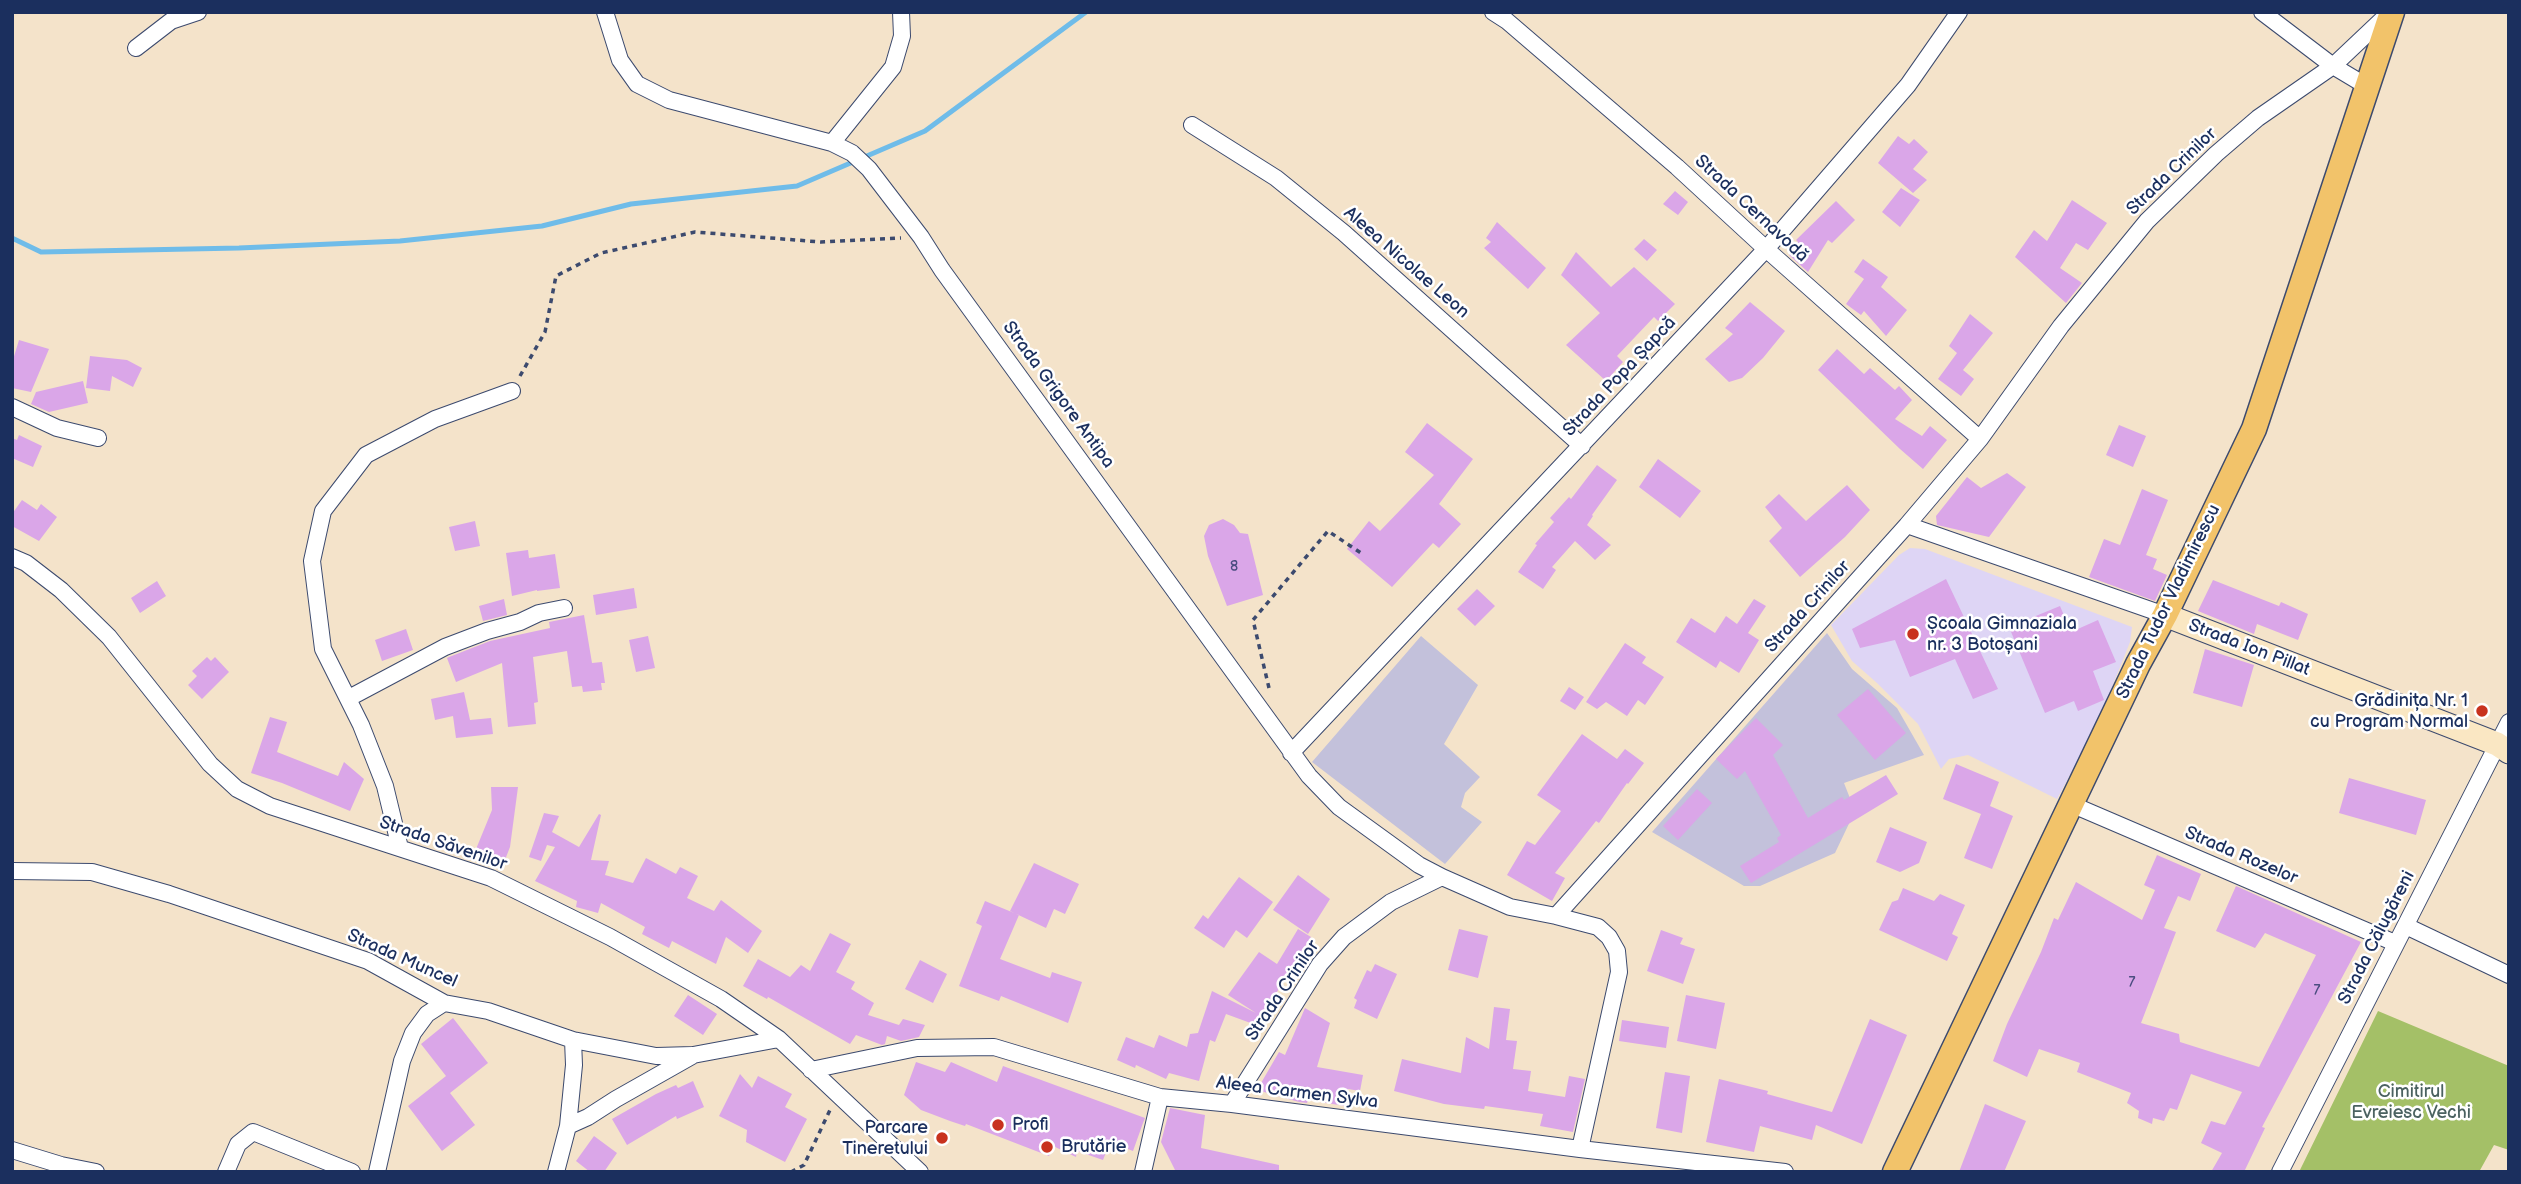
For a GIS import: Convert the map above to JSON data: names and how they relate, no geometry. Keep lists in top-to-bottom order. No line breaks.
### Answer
{"streets":{"main road":["Strada Tudor Vladimirescu","Strada Ion Pillat"],"street":["Strada Crinilor","Strada Cernavodă","Aleea Nicolae Leon","Strada Popa Șapcă","Strada Grigore Antipa","Strada Săvenilor","Strada Rozelor","Strada Călugăreni","Strada Muncel","Aleea Carmen Sylva"]},"crossings":[["Strada Crinilor","Strada Cernavodă"],["Strada Crinilor","Strada Grigore Antipa"],["Strada Crinilor","Strada Tudor Vladimirescu"],["Strada Crinilor","Strada Ion Pillat"],["Strada Crinilor","Aleea Carmen Sylva"],["Strada Cernavodă","Strada Popa Șapcă"],["Aleea Nicolae Leon","Strada Popa Șapcă"],["Strada Popa Șapcă","Strada Grigore Antipa"],["Strada Tudor Vladimirescu","Strada Ion Pillat"],["Strada Tudor Vladimirescu","Strada Rozelor"],["Strada Ion Pillat","Strada Călugăreni"],["Strada Săvenilor","Strada Muncel"],["Strada Săvenilor","Aleea Carmen Sylva"],["Strada Rozelor","Strada Călugăreni"]],"parks":["Cimitirul Evreiesc Vechi"],"places":["Școala Gimnaziala nr. 3 Botoșani","Grădinița Nr. 1 cu Program Normal","Profi","Parcare Tineretului","Brutărie"],"house_numbers":["8","7","7"]}
